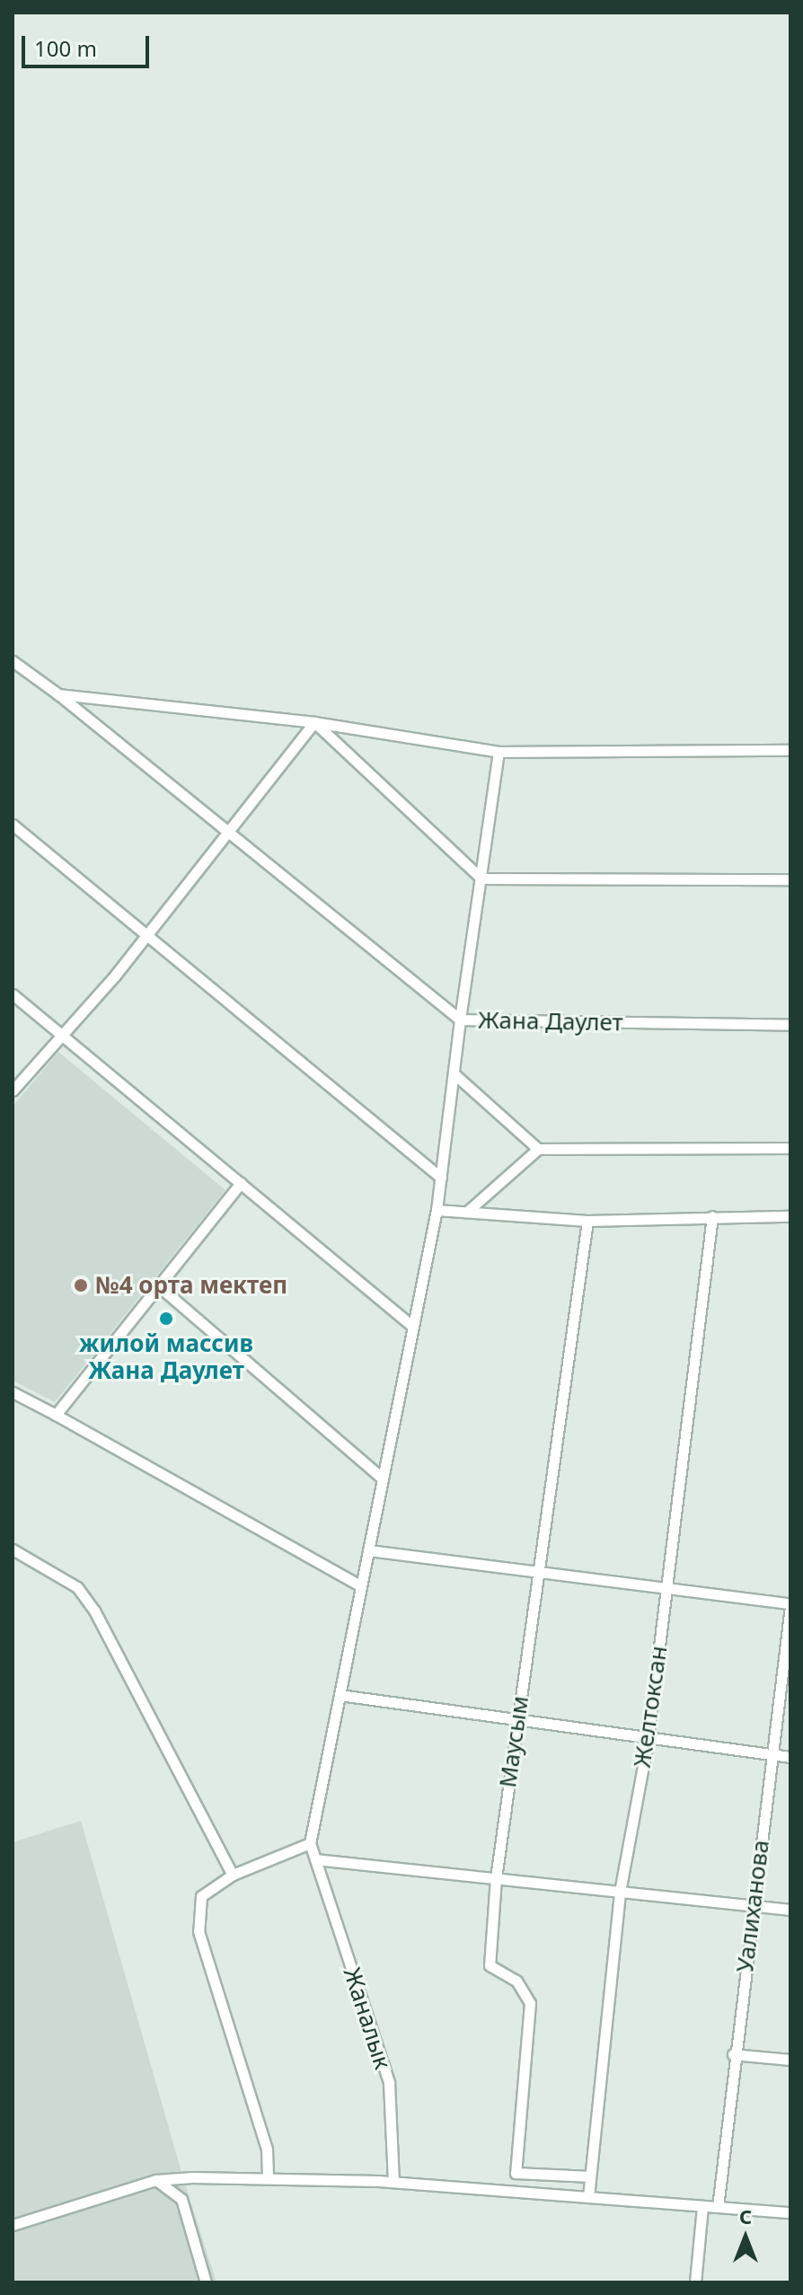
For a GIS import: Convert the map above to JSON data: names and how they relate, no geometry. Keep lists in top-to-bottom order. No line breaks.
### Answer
{"streets":{"street":["Жана Даулет","Желтоксан","Маусым","Уалиханова","Жаналык"]},"crossings":[["Жана Даулет","Жаналык"],["Желтоксан","Маусым"]],"places":["№4 орта мектеп","жилой массив Жана Даулет"],"scale_bar":"100 m","north":"top"}
